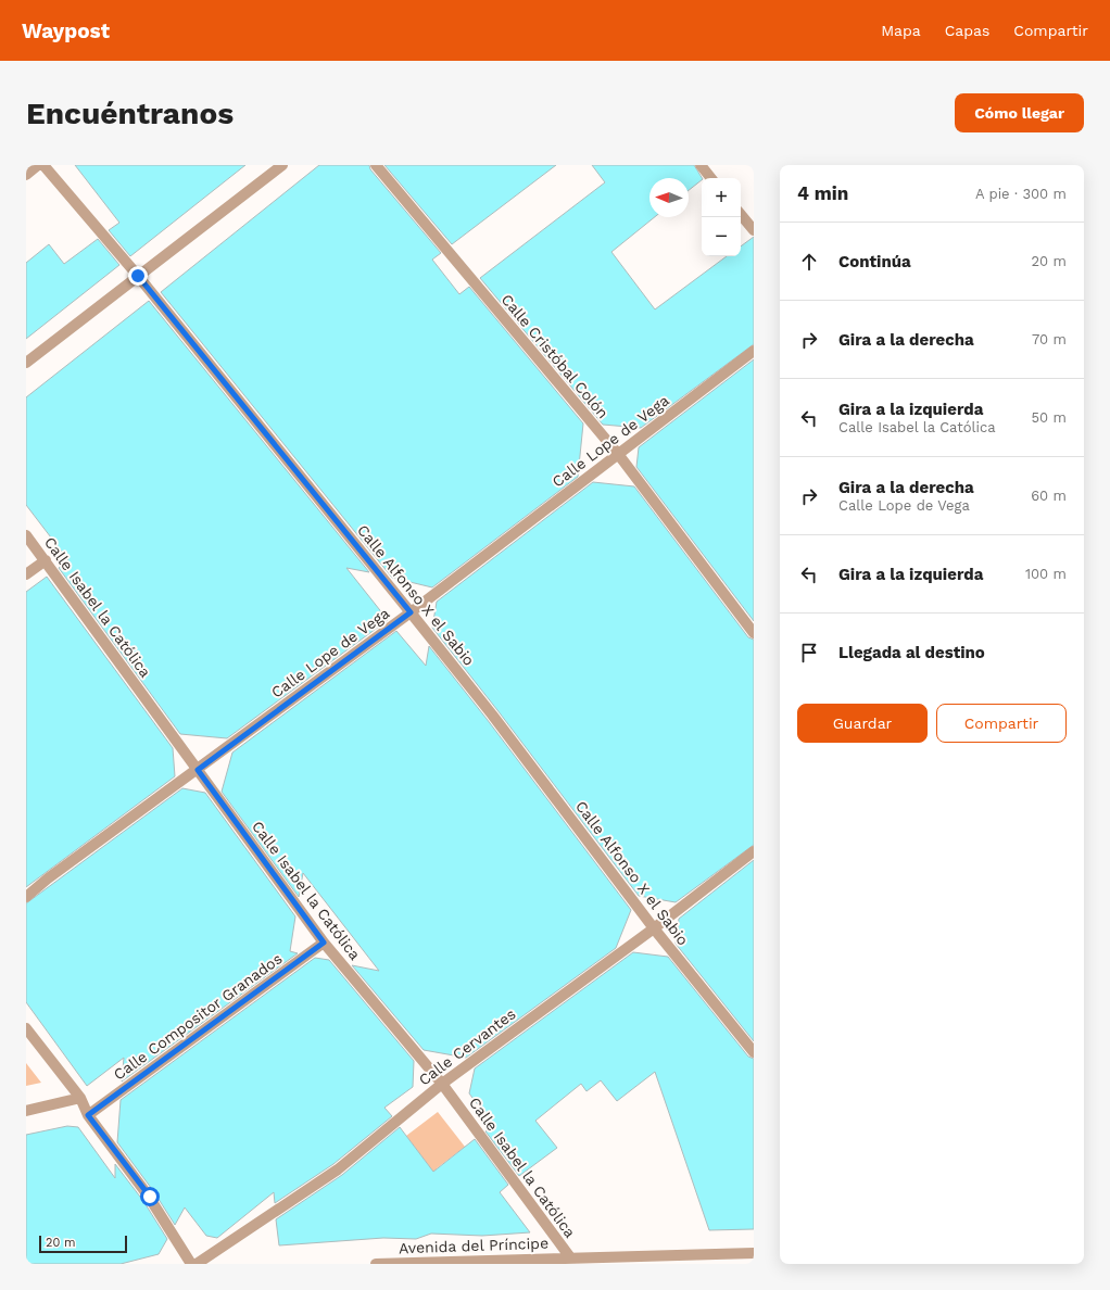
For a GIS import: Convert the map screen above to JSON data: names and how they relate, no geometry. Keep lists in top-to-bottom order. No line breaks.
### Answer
{"streets":{"street":["Calle Cristóbal Colón","Calle Lope de Vega","Calle Alfonso X el Sabio","Calle Isabel la Católica","Calle Compositor Granados","Calle Cervantes","Avenida del Príncipe"]},"crossings":[["Calle Cristóbal Colón","Calle Lope de Vega"],["Calle Lope de Vega","Calle Alfonso X el Sabio"],["Calle Lope de Vega","Calle Isabel la Católica"],["Calle Alfonso X el Sabio","Calle Cervantes"],["Calle Isabel la Católica","Calle Compositor Granados"],["Calle Isabel la Católica","Calle Cervantes"],["Calle Isabel la Católica","Avenida del Príncipe"]],"scale_bar":"20 m","north":"left","page":{"header":"Waypost","nav":["Mapa","Capas","Compartir"],"buttons":["Cómo llegar",["Guardar","Compartir"]],"title":"Encuéntranos","heading":["4 min","A pie · 300 m"],"map_buttons":["+","−"],"list":[["Continúa","20 m"],["Gira a la derecha","70 m"],["Gira a la izquierda","Calle Isabel la Católica","50 m"],["Gira a la derecha","Calle Lope de Vega","60 m"],["Gira a la izquierda","100 m"],"Llegada al destino"],"scale":"20 m"}}
